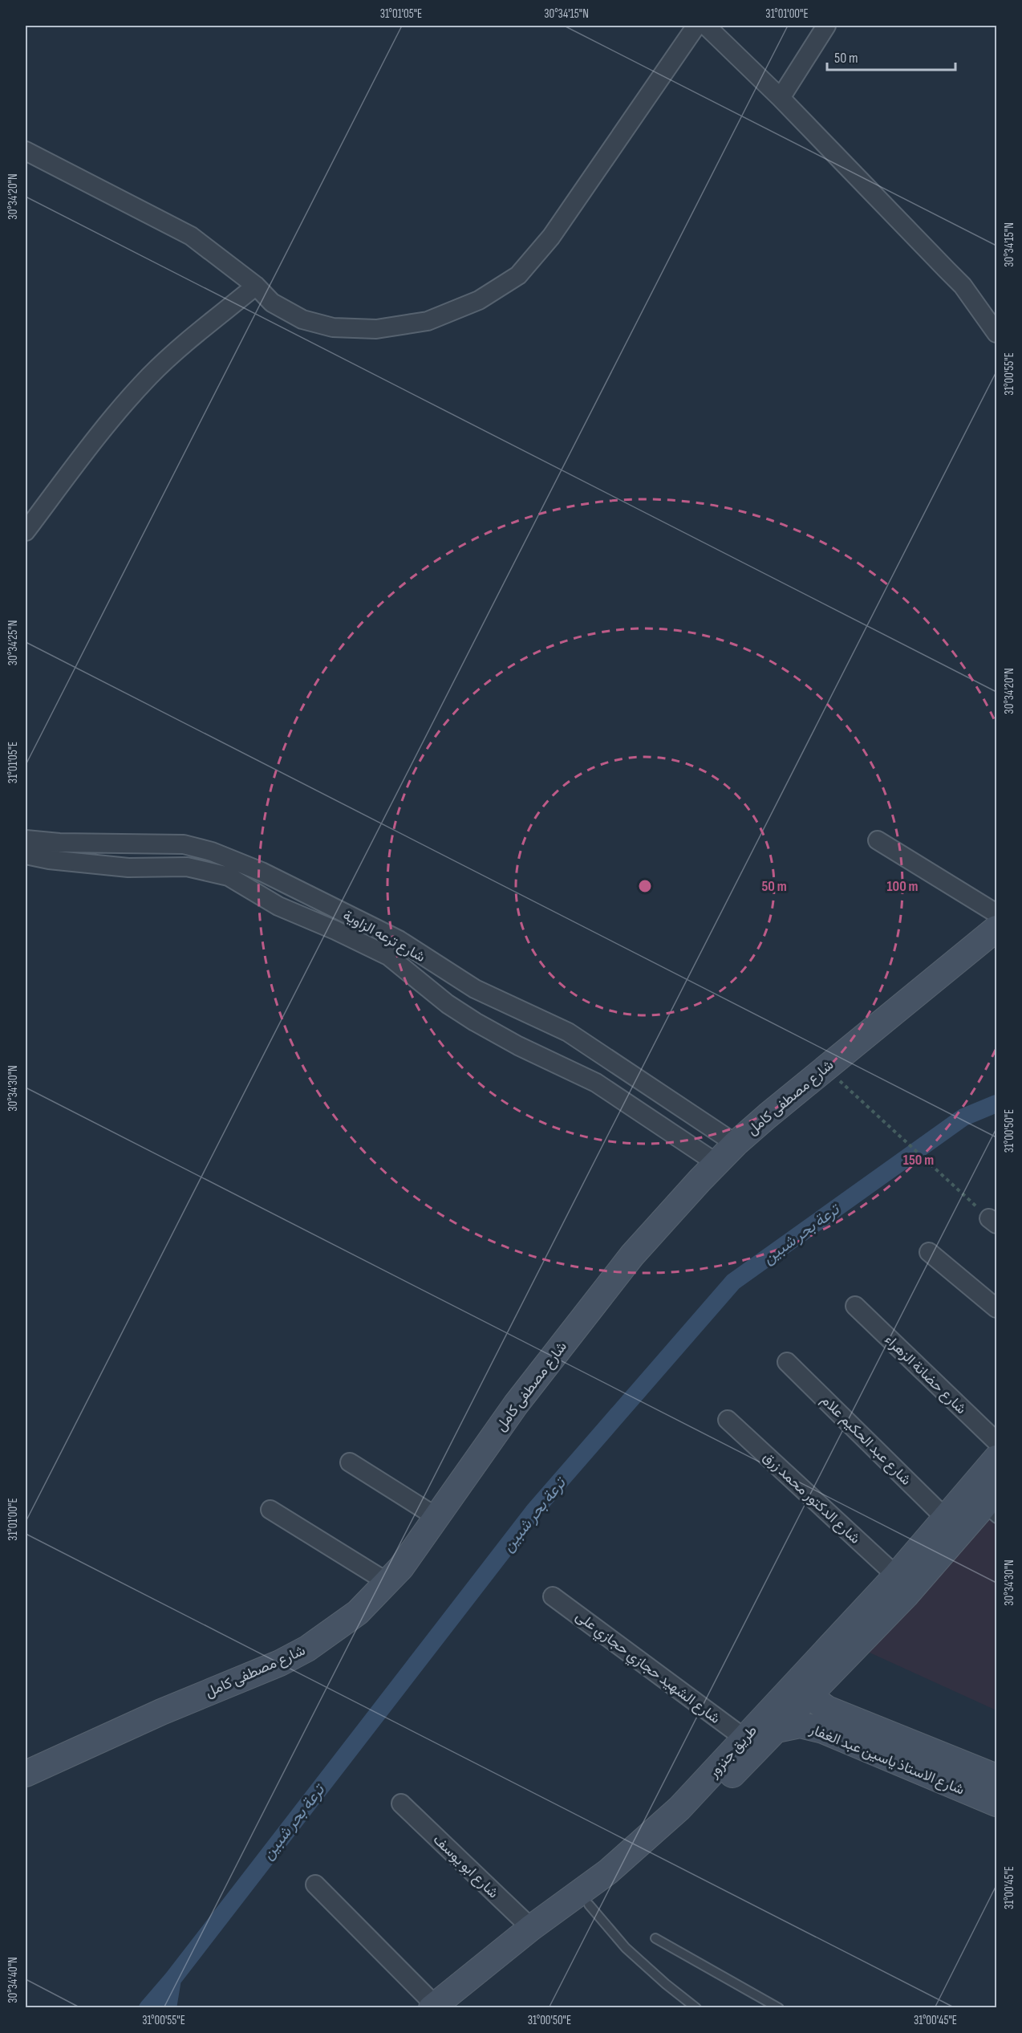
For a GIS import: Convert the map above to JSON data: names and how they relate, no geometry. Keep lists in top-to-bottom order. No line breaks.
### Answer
{"streets":{"main road":["شارع مصطفى كامل","طريق جنزور","شارع الاستاذ ياسين عبد الغفار"],"street":["شارع ترعه الزاوية","شارع حضانة الزهراء","شارع عبد الحكيم علام","شارع الدكتور محمد زرق","شارع الشهيد حجازي حجازي على","شارع ابو يوسف"]},"crossings":[["شارع ترعه الزاوية","شارع مصطفى كامل"],["شارع عبد الحكيم علام","طريق جنزور"],["شارع الدكتور محمد زرق","طريق جنزور"],["شارع الشهيد حجازي حجازي على","طريق جنزور"],["طريق جنزور","شارع الاستاذ ياسين عبد الغفار"],["طريق جنزور","شارع ابو يوسف"]],"water":["ترعة بحر شبين"],"scale_bar":"50 m","coordinates":["31°01'05\"E","30°34'15\"N","31°01'00\"E","30°34'20\"N","31°00'55\"E","30°34'25\"N","30°34'30\"N","31°00'50\"E","31°00'45\"E","30°34'40\"N"],"rings":["50 m","100 m","150 m"]}
